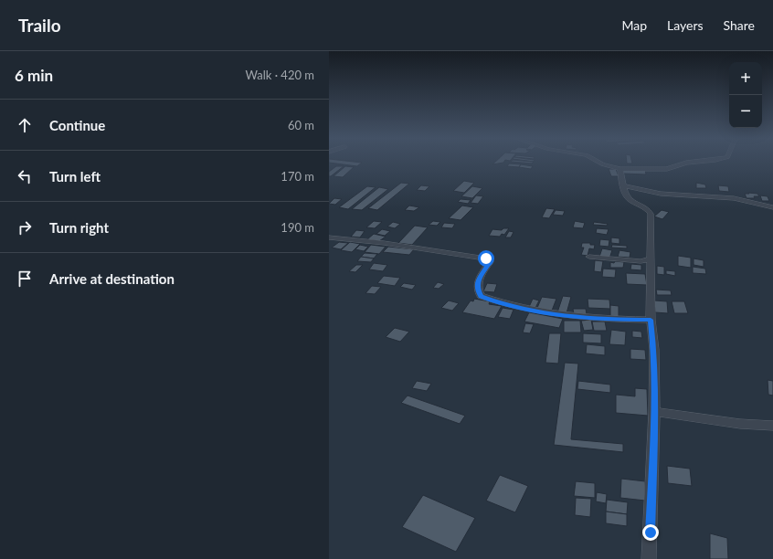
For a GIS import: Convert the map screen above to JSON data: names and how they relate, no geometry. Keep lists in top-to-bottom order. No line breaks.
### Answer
{"page":{"header":"Trailo","nav":["Map","Layers","Share"],"heading":["6 min","Walk · 420 m"],"map_buttons":["+","−"],"list":[["Continue","60 m"],["Turn left","170 m"],["Turn right","190 m"],"Arrive at destination"]}}
